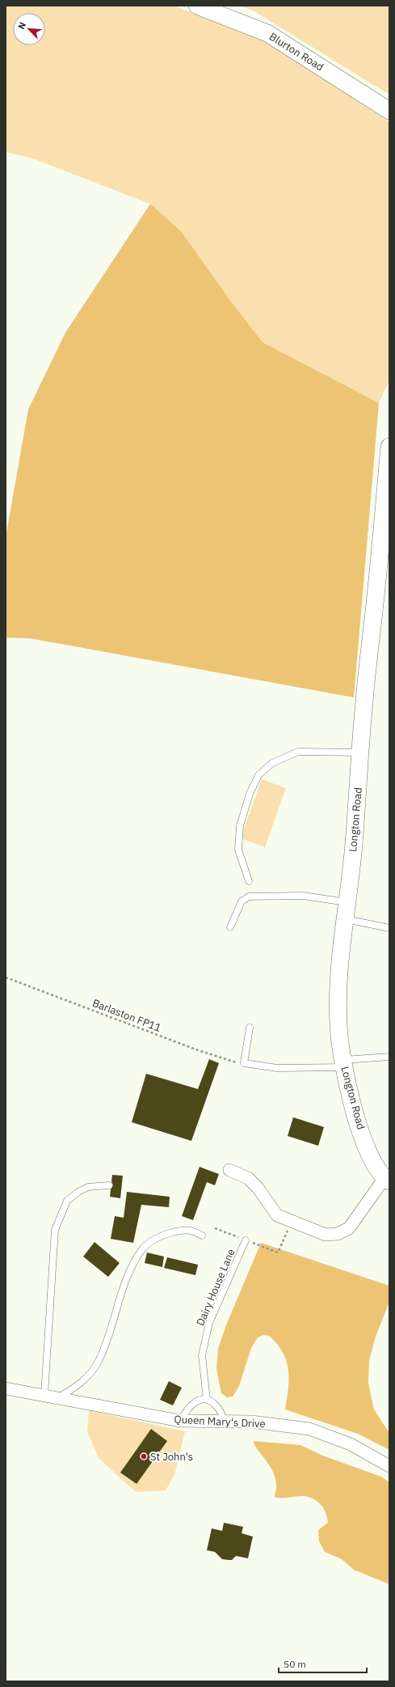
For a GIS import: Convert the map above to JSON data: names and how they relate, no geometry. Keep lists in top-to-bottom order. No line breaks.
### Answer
{"streets":{"street":["Blurton Road","Longton Road","Queen Mary's Drive"],"lane":["Dairy House Lane"],"path":["Barlaston FP11"]},"places":["St John's"],"scale_bar":"50 m","north":"top left"}
